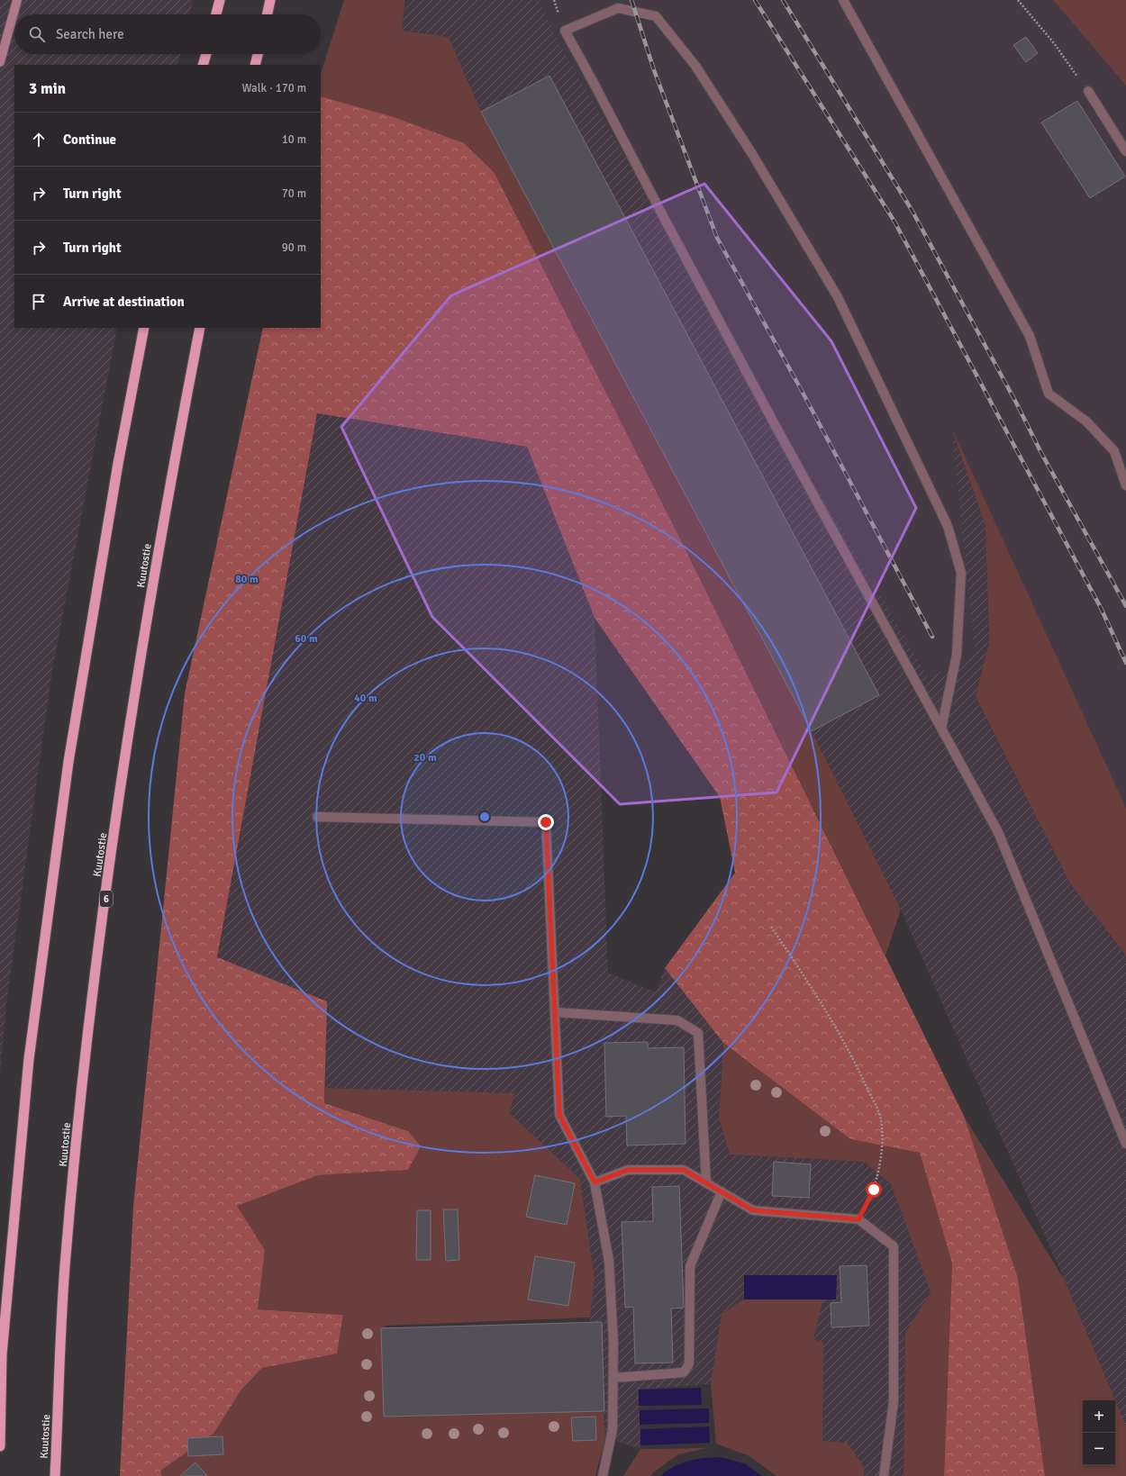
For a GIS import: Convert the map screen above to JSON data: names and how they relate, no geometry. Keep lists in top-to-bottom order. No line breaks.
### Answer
{"streets":{"highway":["Kuutostie","6"]},"page":{"search":"Search here","heading":["3 min","Walk · 170 m"],"list":[["Continue","10 m"],["Turn right","70 m"],["Turn right","90 m"],"Arrive at destination"],"map_buttons":["+","−"]},"rings":["80 m","60 m","40 m","20 m"]}
